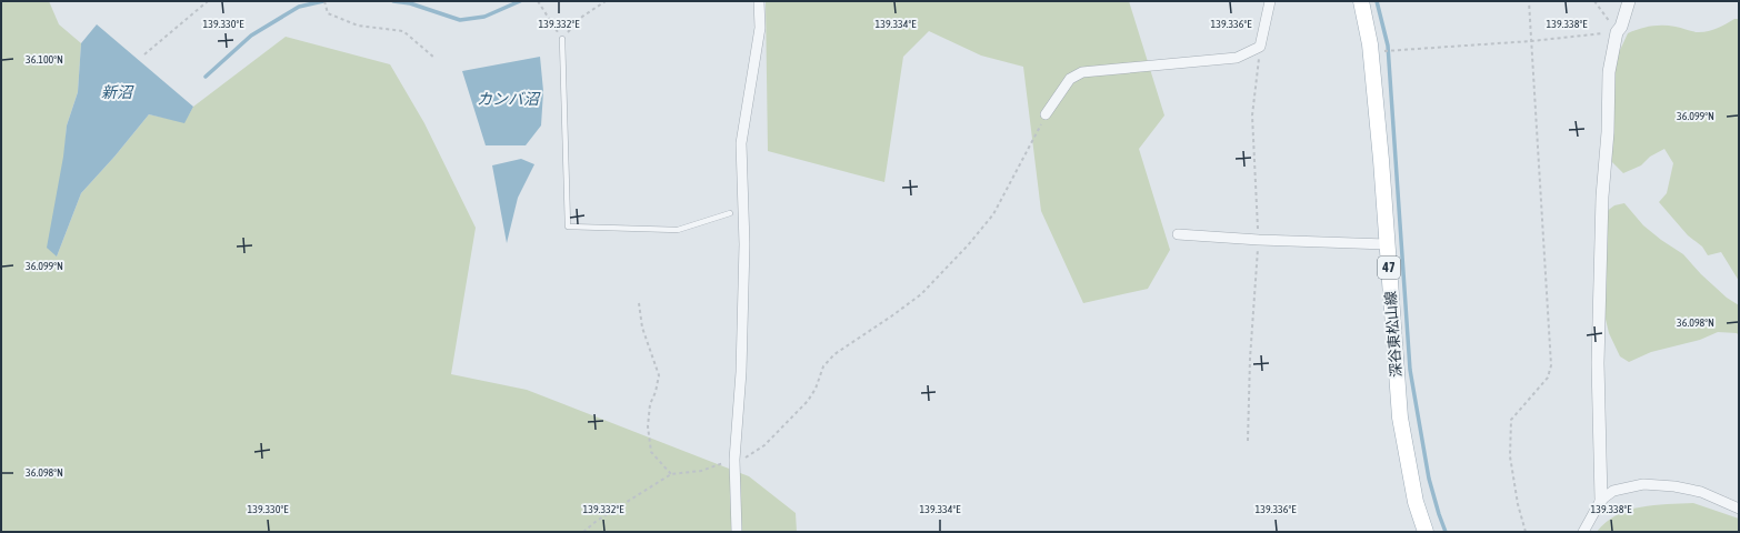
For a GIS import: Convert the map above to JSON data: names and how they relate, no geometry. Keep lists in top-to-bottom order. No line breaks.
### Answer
{"streets":{"main road":["47","深谷東松山線"]},"water":["新沼","カンバ沼"],"coordinates":["139.330°E","139.332°E","139.334°E","139.336°E","139.338°E","36.100°N","36.099°N","36.098°N"]}
